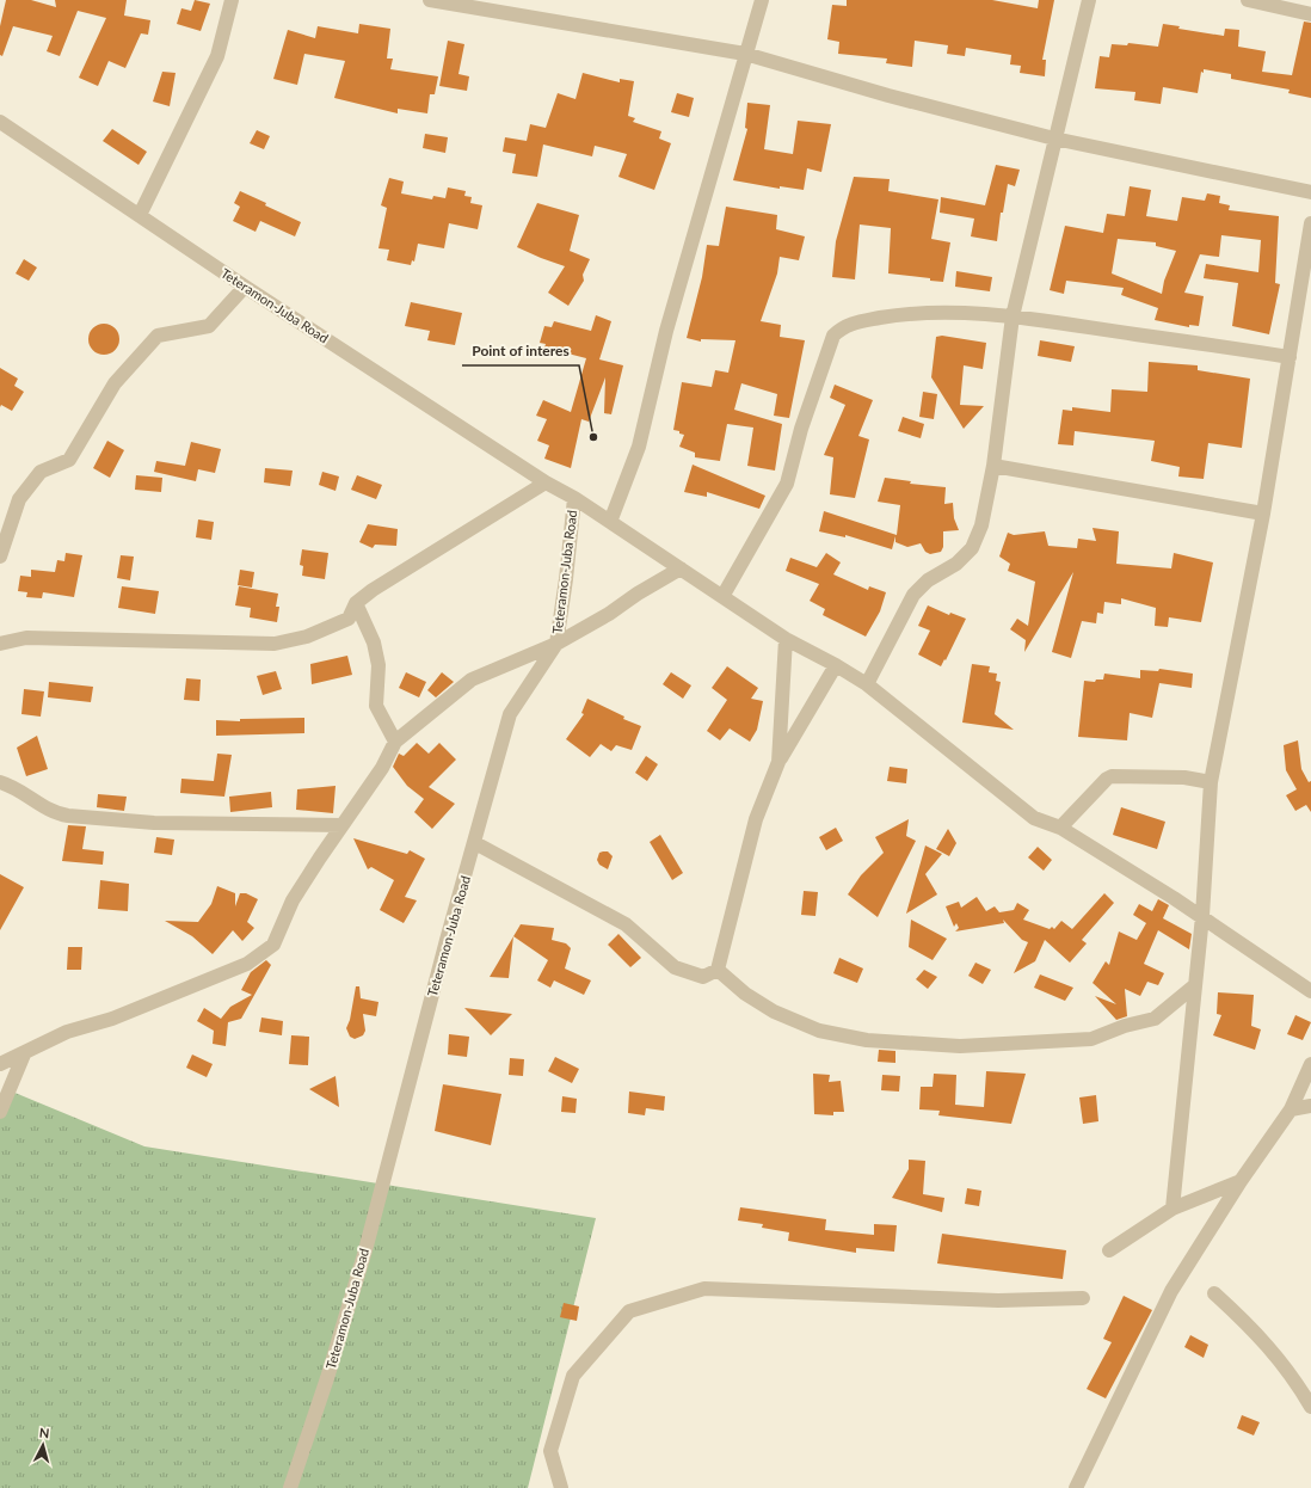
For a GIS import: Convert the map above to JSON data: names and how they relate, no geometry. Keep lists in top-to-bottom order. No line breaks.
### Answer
{"streets":{"street":["Teteramon-Juba Road"]},"places":["Point of interes"],"north":"top"}
